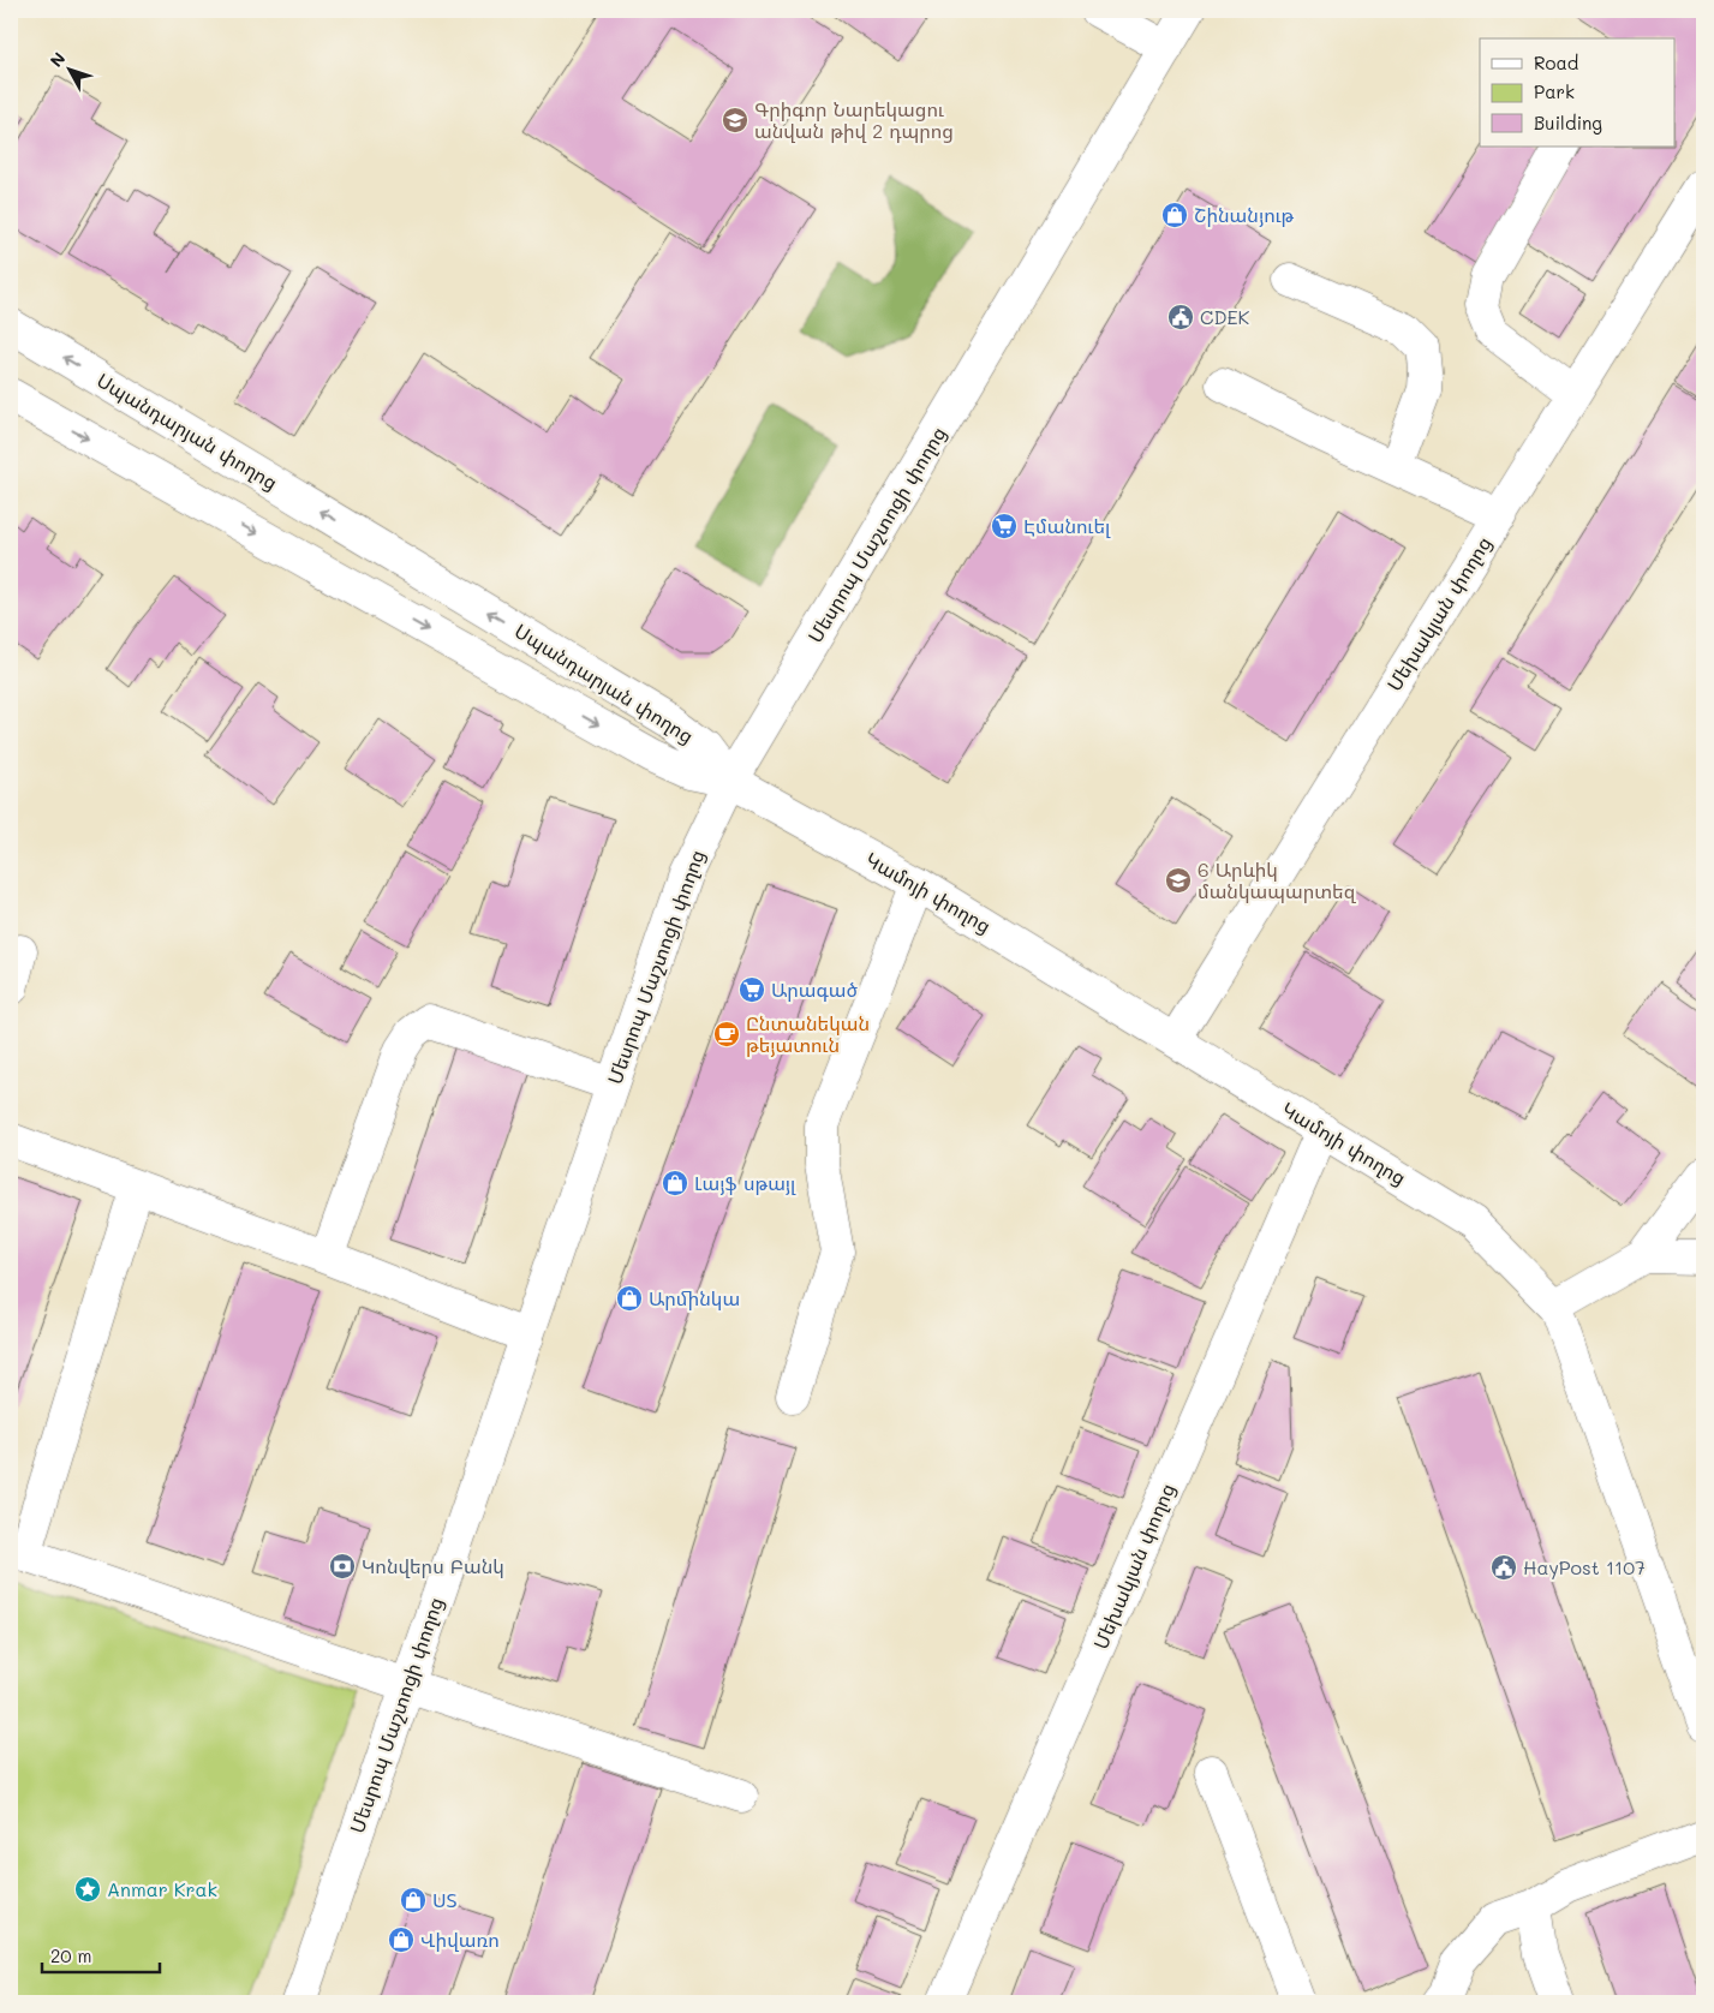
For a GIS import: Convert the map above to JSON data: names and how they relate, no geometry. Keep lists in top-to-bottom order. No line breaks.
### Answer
{"streets":{"main road":["Սպանդարյան փողոց","Մեսրոպ Մաշտոցի փողոց","Մեխակյան փողոց","Կամոյի փողոց"]},"crossings":[["Սպանդարյան փողոց","Մեսրոպ Մաշտոցի փողոց"],["Սպանդարյան փողոց","Կամոյի փողոց"],["Մեսրոպ Մաշտոցի փողոց","Կամոյի փողոց"],["Մեխակյան փողոց","Կամոյի փողոց"]],"places":{"school or university":["Գրիգոր Նարեկացու անվան թիվ 2 դպրոց","6 Արևիկ մանկապարտեզ"],"shop":["Շինանյութ","Լայֆ սթայլ","Արմինկա","ՍՏ","Վիվառո"],"public building":["CDEK","HayPost 1107"],"supermarket":["Էմանուել","Արագած"],"cafe":["Ընտանեկան թեյատուն"],"bank":["Կոնվերս Բանկ"],"place":["Anmar Krak"]},"legend":["Road","Park","Building"],"scale_bar":"20 m","north":"top left"}
